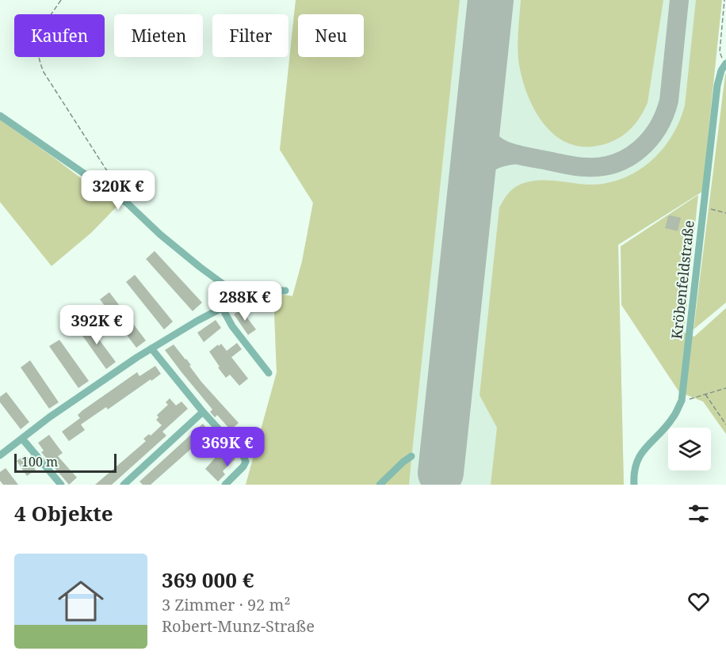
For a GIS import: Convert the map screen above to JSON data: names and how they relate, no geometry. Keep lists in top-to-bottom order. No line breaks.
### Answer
{"streets":{"street":["Kröbenfeldstraße"]},"scale_bar":"100 m","page":{"chip":["Kaufen","Mieten","Filter","Neu"],"price":["320K €","288K €","392K €","369K €"],"scale":"100 m","heading":"4 Objekte","list":[{"name":"369 000 €","note":"3 Zimmer · 92 m² · Robert-Munz-Straße"}]}}
